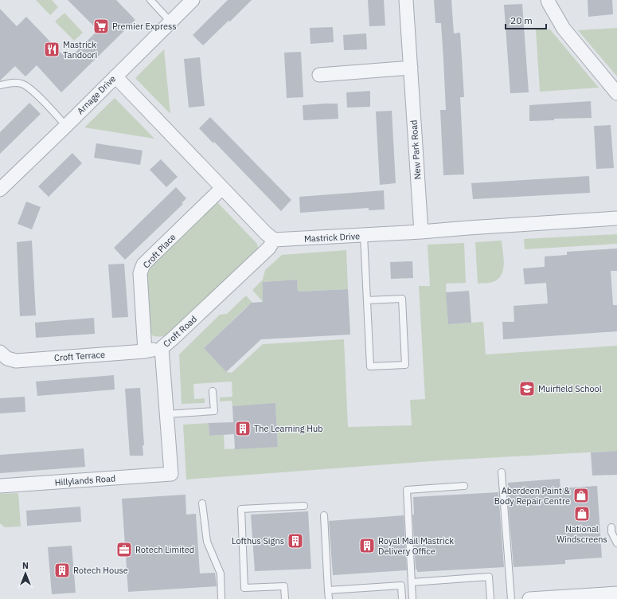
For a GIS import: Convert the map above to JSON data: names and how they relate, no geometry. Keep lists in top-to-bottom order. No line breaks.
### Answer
{"streets":{"street":["Arnage Drive","New Park Road","Mastrick Drive","Croft Place","Croft Road","Croft Terrace","Hillylands Road"]},"crossings":[["New Park Road","Mastrick Drive"],["Mastrick Drive","Croft Road"],["Croft Place","Croft Terrace"],["Croft Road","Croft Terrace"],["Croft Road","Hillylands Road"]],"places":{"supermarket":["Premier Express"],"restaurant":["Mastrick Tandoori"],"school or university":["Muirfield School"],"building":["The Learning Hub","Lofthus Signs","Royal Mail Mastrick Delivery Office","Rotech House"],"shop":["Aberdeen Paint & Body Repair Centre","National Windscreens"],"office":["Rotech Limited"]},"scale_bar":"20 m","north":"top"}
